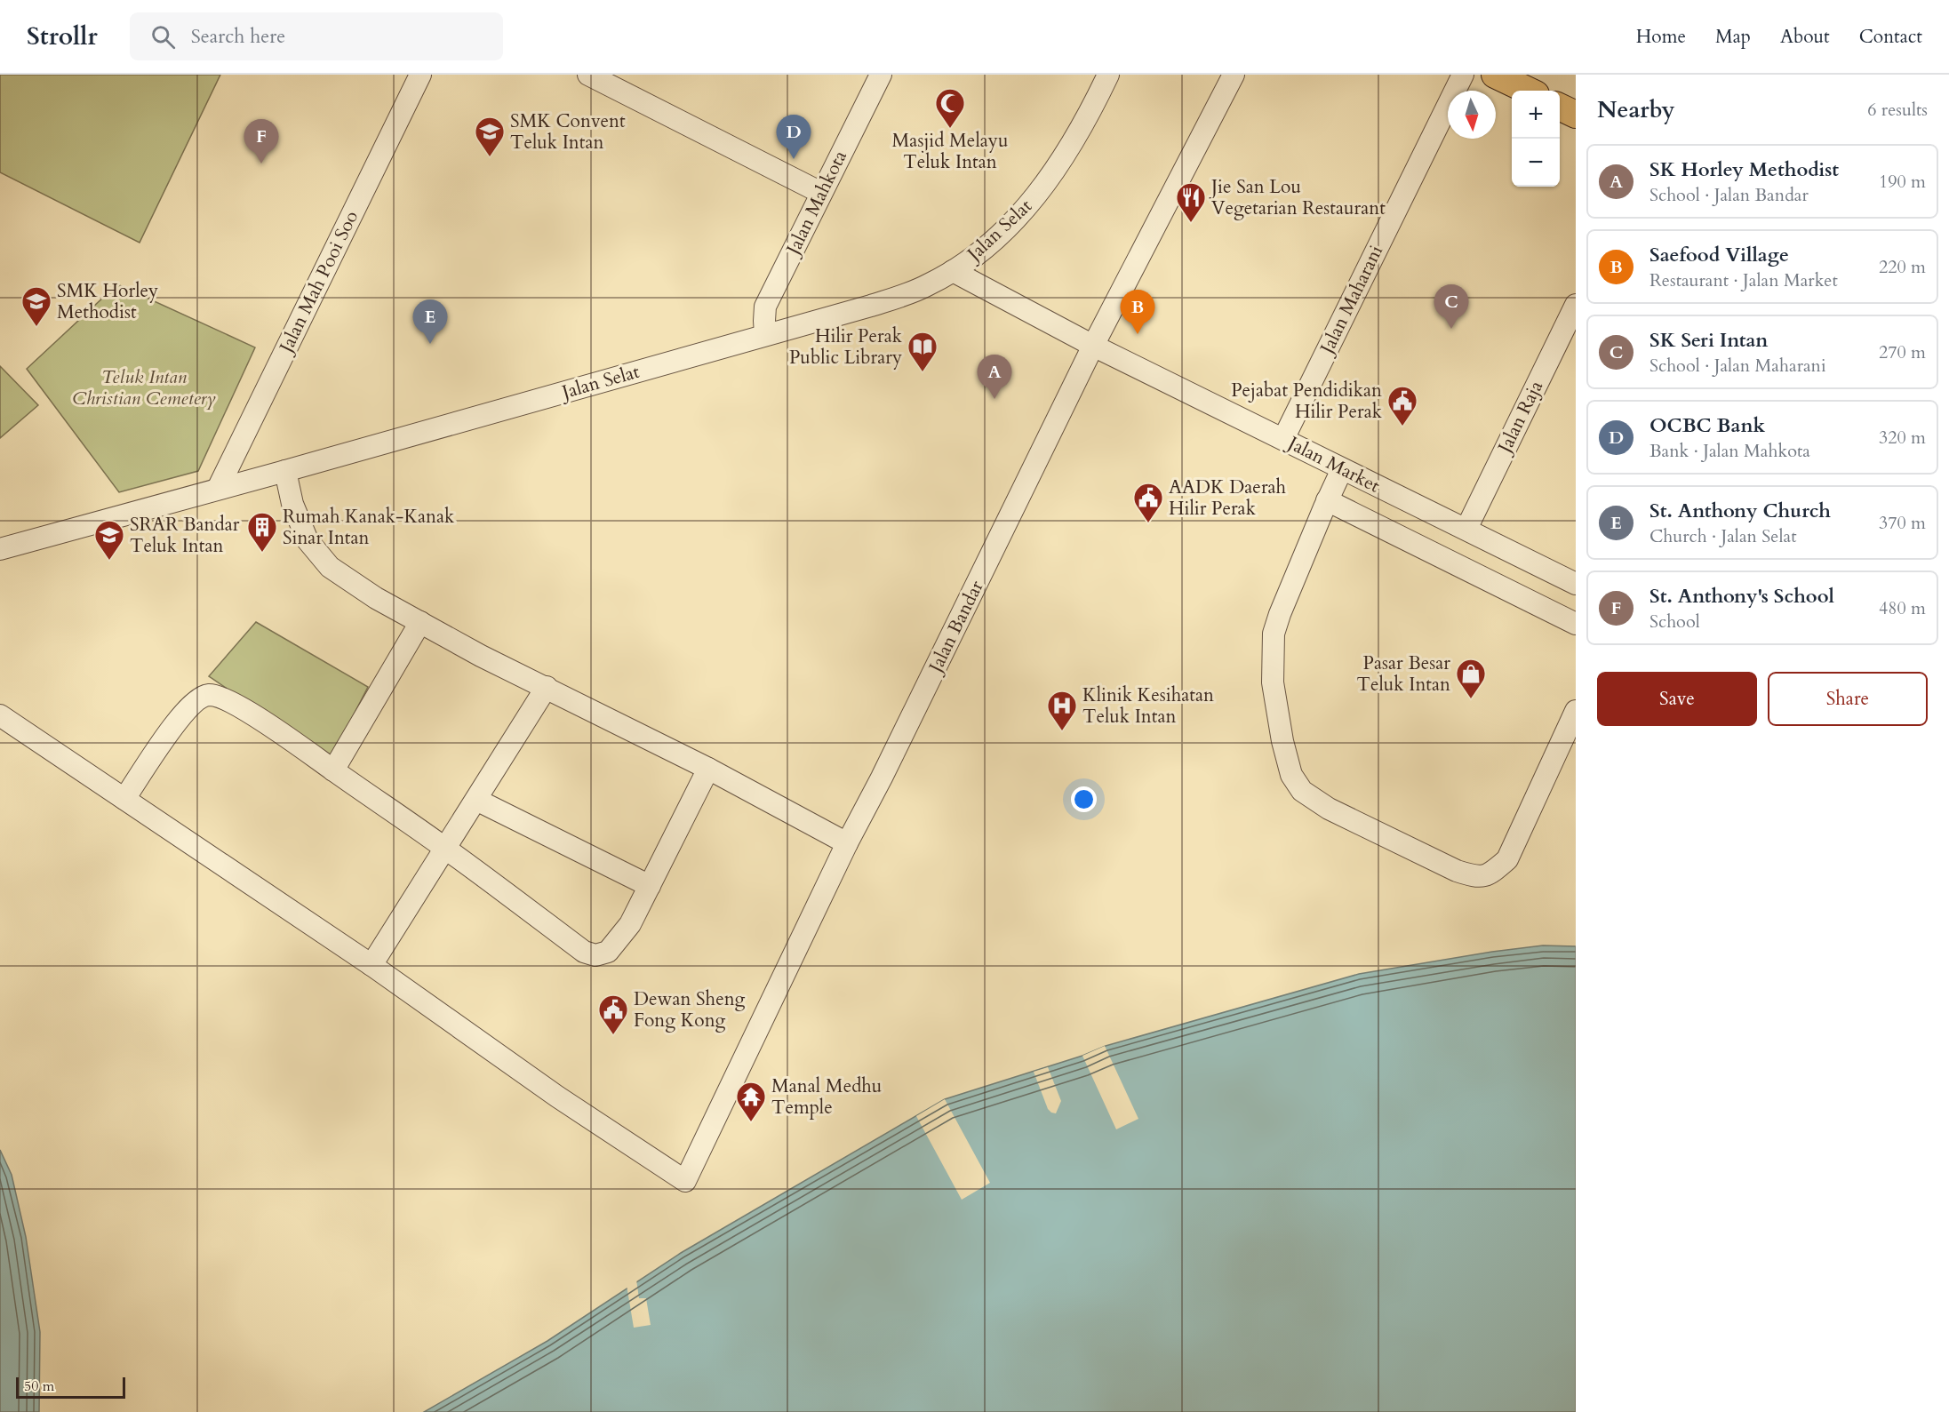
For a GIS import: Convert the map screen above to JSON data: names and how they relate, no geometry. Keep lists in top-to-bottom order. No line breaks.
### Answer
{"streets":{"street":["Jalan Mahkota","Jalan Selat","Jalan Mah Pooi Soo","Jalan Maharani","Jalan Raja","Jalan Market","Jalan Bandar"]},"crossings":[["Jalan Mahkota","Jalan Selat"],["Jalan Selat","Jalan Mah Pooi Soo"],["Jalan Selat","Jalan Market"],["Jalan Maharani","Jalan Market"],["Jalan Raja","Jalan Market"],["Jalan Market","Jalan Bandar"]],"parks":["Teluk Intan Christian Cemetery"],"places":{"mosque":["Masjid Melayu Teluk Intan"],"school or university":["SMK Convent Teluk Intan","SMK Horley Methodist","SRAR Bandar Teluk Intan"],"restaurant":["Jie San Lou Vegetarian Restaurant"],"library":["Hilir Perak Public Library"],"public building":["Pejabat Pendidikan Hilir Perak","AADK Daerah Hilir Perak","Dewan Sheng Fong Kong"],"building":["Rumah Kanak-Kanak Sinar Intan"],"shop":["Pasar Besar Teluk Intan"],"hospital":["Klinik Kesihatan Teluk Intan"],"temple":["Manal Medhu Temple"]},"scale_bar":"50 m","north":"bottom","page":{"header":"Strollr","search":"Search here","nav":["Home","Map","About","Contact"],"heading":["Nearby","6 results"],"map_buttons":["+","−"],"pins":["D","F","C","B","E","A"],"list":[{"mark":"A","name":"SK Horley Methodist","note":"School · Jalan Bandar","value":"190 m"},{"mark":"B","name":"Saefood Village","note":"Restaurant · Jalan Market","value":"220 m"},{"mark":"C","name":"SK Seri Intan","note":"School · Jalan Maharani","value":"270 m"},{"mark":"D","name":"OCBC Bank","note":"Bank · Jalan Mahkota","value":"320 m"},{"mark":"E","name":"St. Anthony Church","note":"Church · Jalan Selat","value":"370 m"},{"mark":"F","name":"St. Anthony's School","note":"School","value":"480 m"}],"buttons":["Save","Share"],"scale":"50 m"}}
